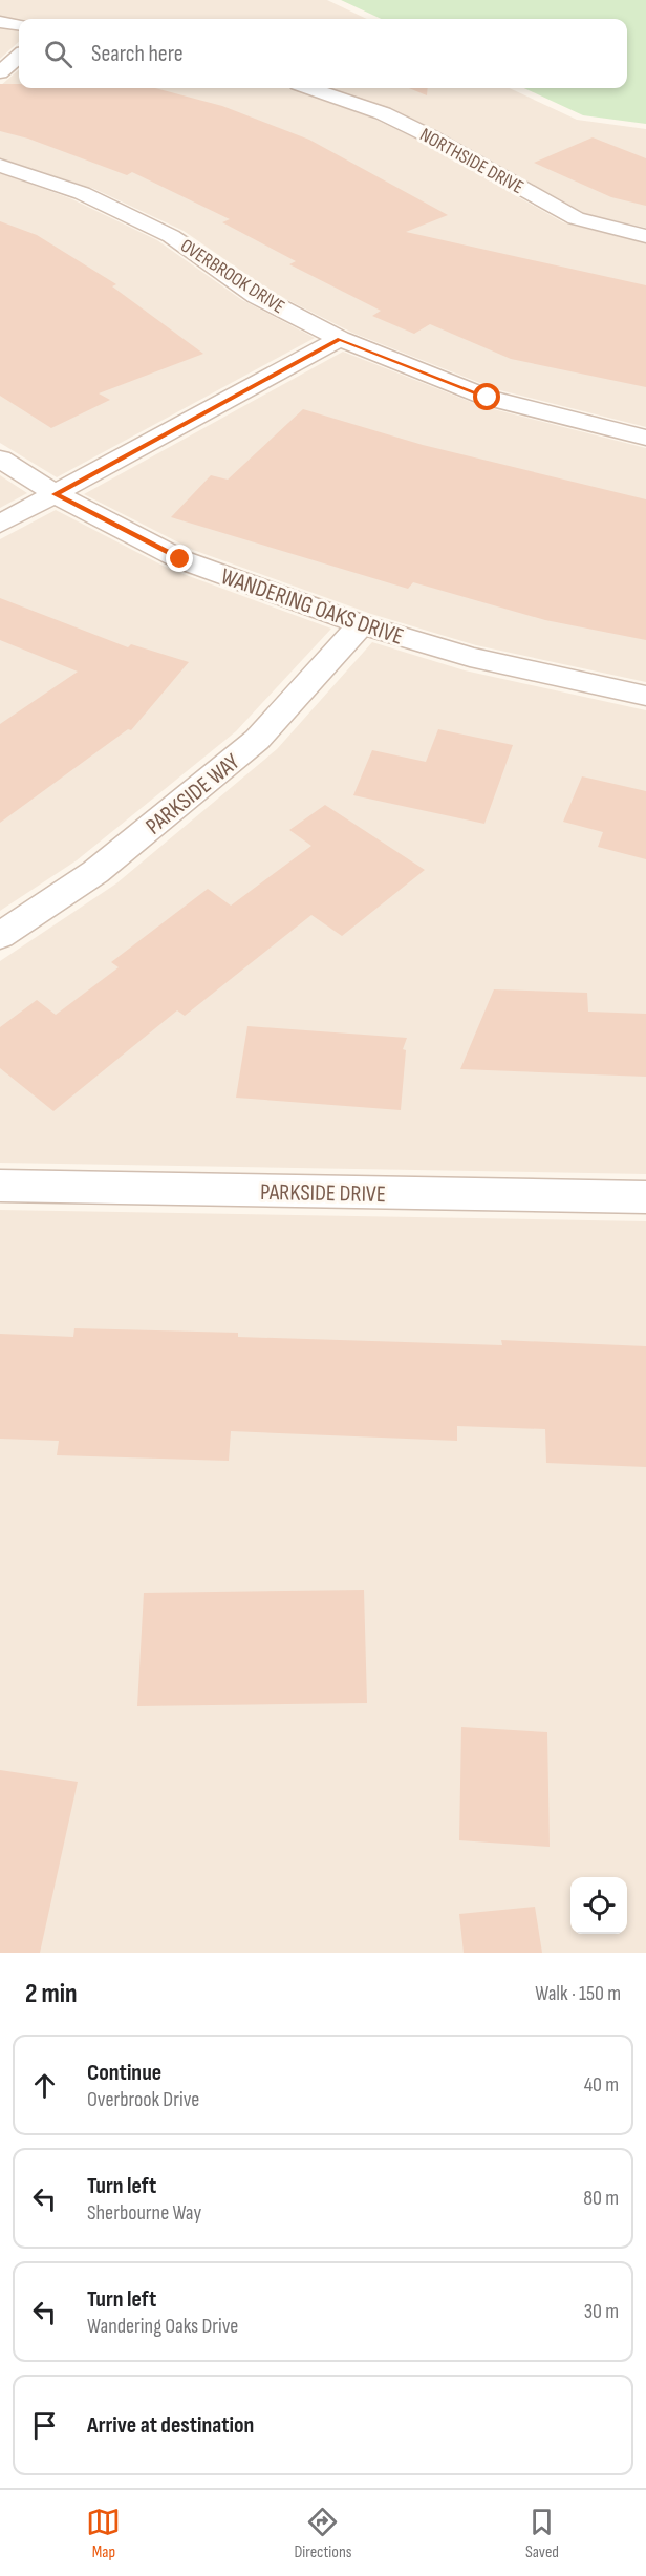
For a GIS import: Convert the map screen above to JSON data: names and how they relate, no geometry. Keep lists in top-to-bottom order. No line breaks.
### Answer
{"streets":{"street":["NORTHSIDE DRIVE","OVERBROOK DRIVE","WANDERING OAKS DRIVE","PARKSIDE WAY","PARKSIDE DRIVE"]},"crossings":[["WANDERING OAKS DRIVE","PARKSIDE WAY"]],"page":{"search":"Search here","heading":["2 min","Walk · 150 m"],"list":[["Continue","Overbrook Drive","40 m"],["Turn left","Sherbourne Way","80 m"],["Turn left","Wandering Oaks Drive","30 m"],"Arrive at destination"],"nav":["Map","Directions","Saved"]}}
